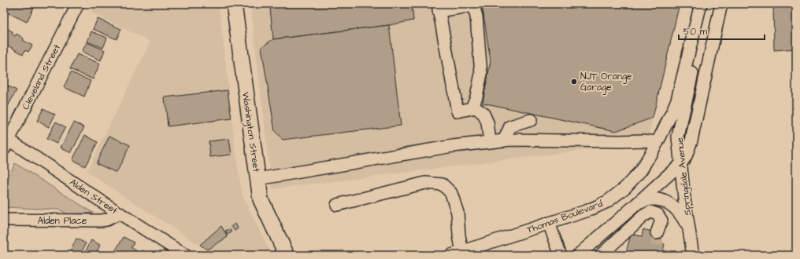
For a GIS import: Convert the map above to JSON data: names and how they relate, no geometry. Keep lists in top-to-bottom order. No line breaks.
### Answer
{"streets":{"main road":["Washington Street"],"street":["Cleveland Street","Springdale Avenue","Alden Street","Thomas Boulevard","Alden Place"]},"crossings":[["Cleveland Street","Alden Street"],["Springdale Avenue","Thomas Boulevard"],["Alden Street","Alden Place"]],"places":["NJT Orange Garage"],"scale_bar":"50 m"}
